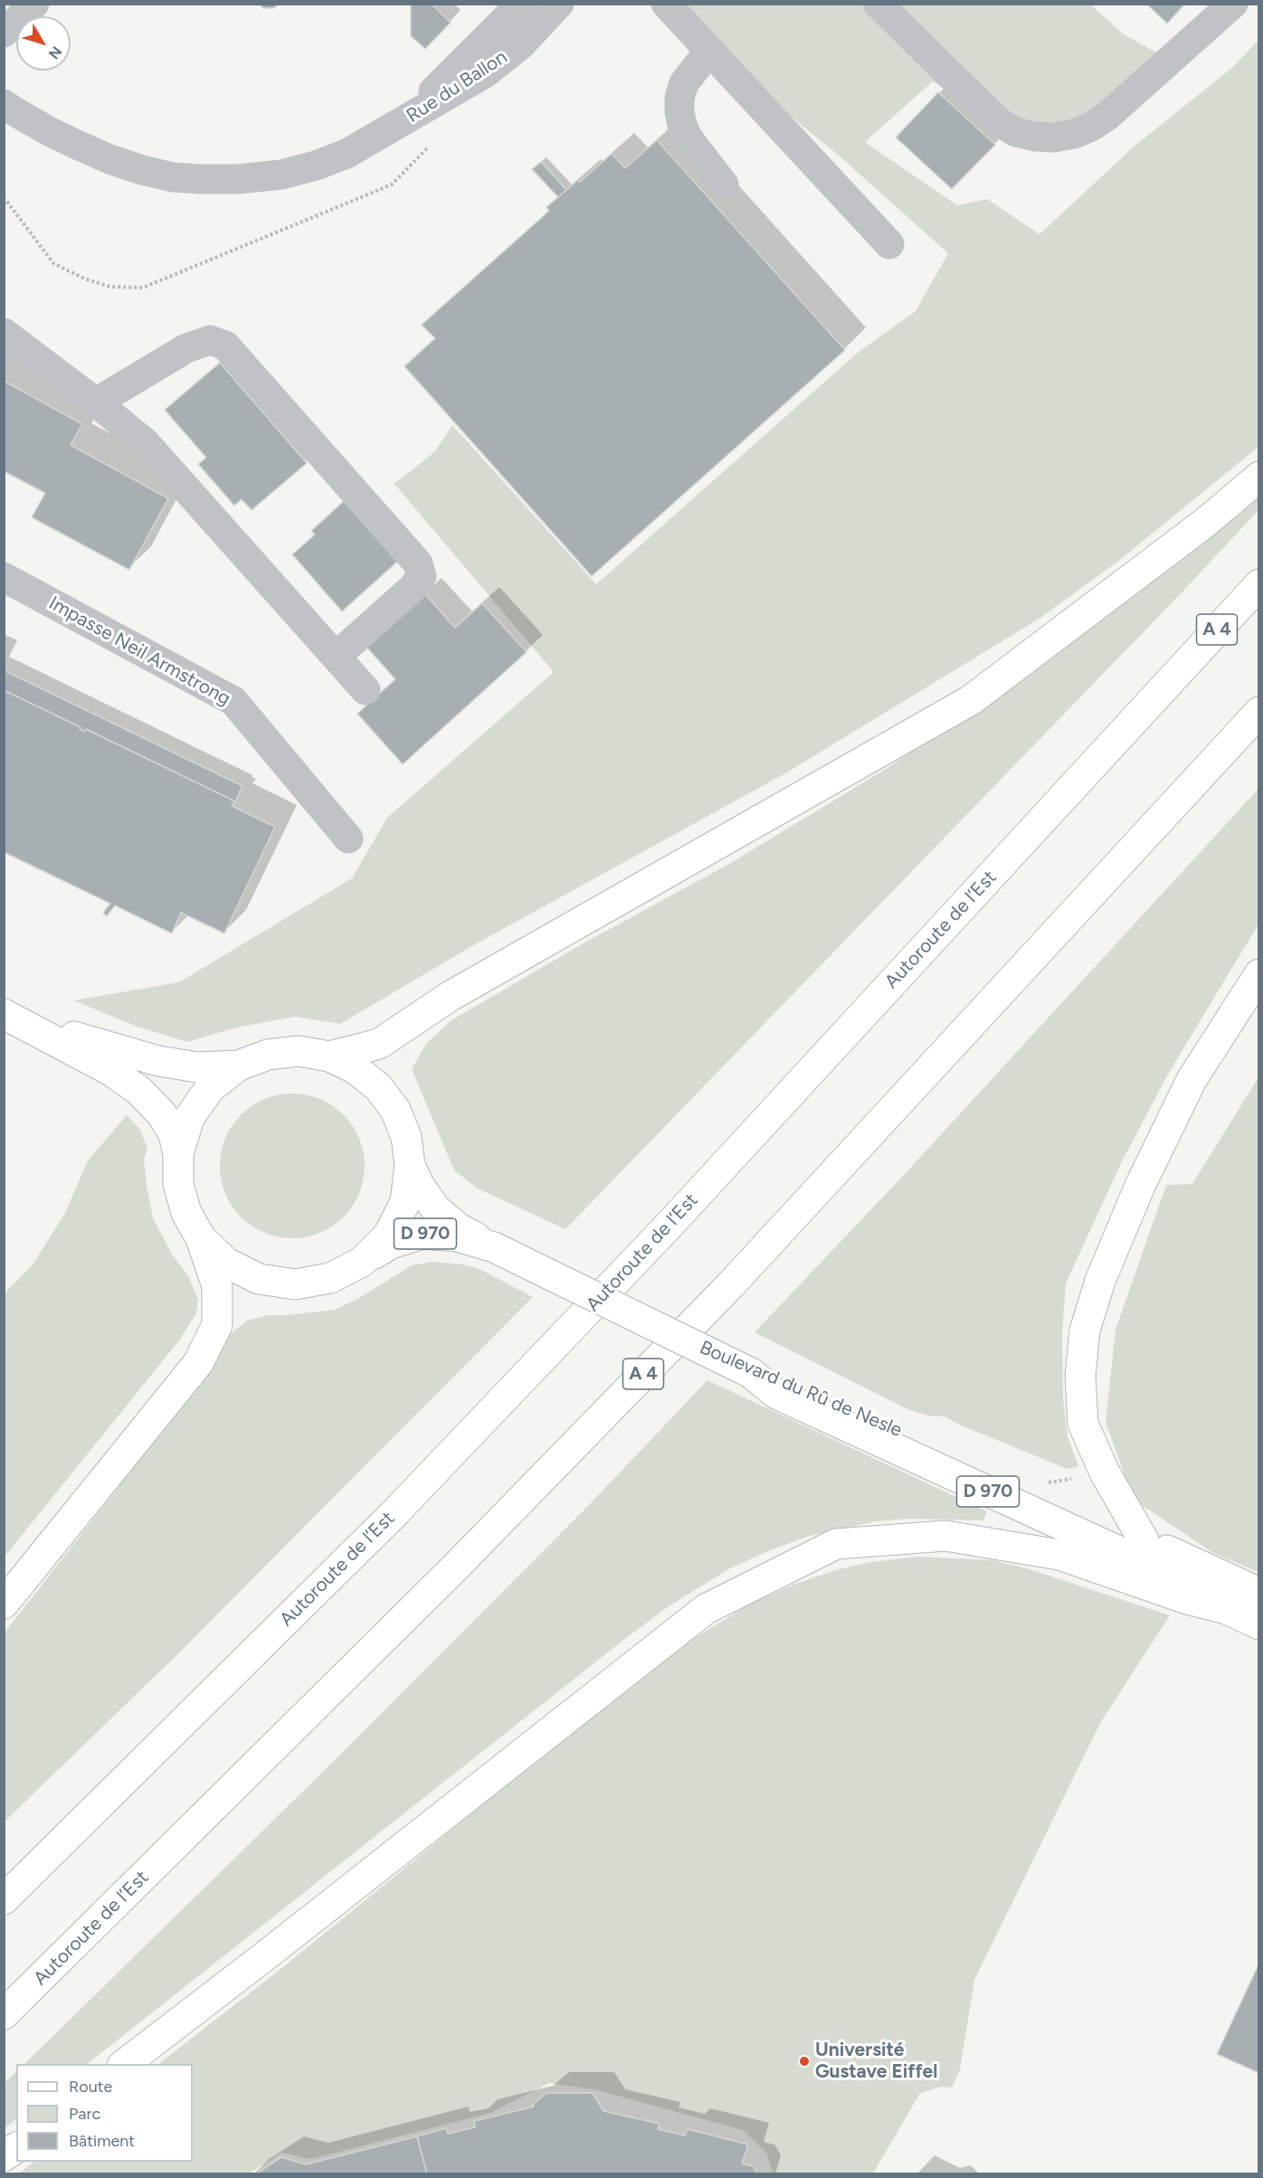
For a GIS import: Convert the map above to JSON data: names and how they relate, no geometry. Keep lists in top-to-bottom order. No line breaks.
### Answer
{"streets":{"main road":["A 4","Autoroute de l’Est","D 970","Boulevard du Rû de Nesle"],"street":["Rue du Ballon","Impasse Neil Armstrong"]},"crossings":[["D 970","Boulevard du Rû de Nesle"]],"places":["Université Gustave Eiffel"],"legend":["Route","Parc","Bâtiment"],"north":"bottom right"}
